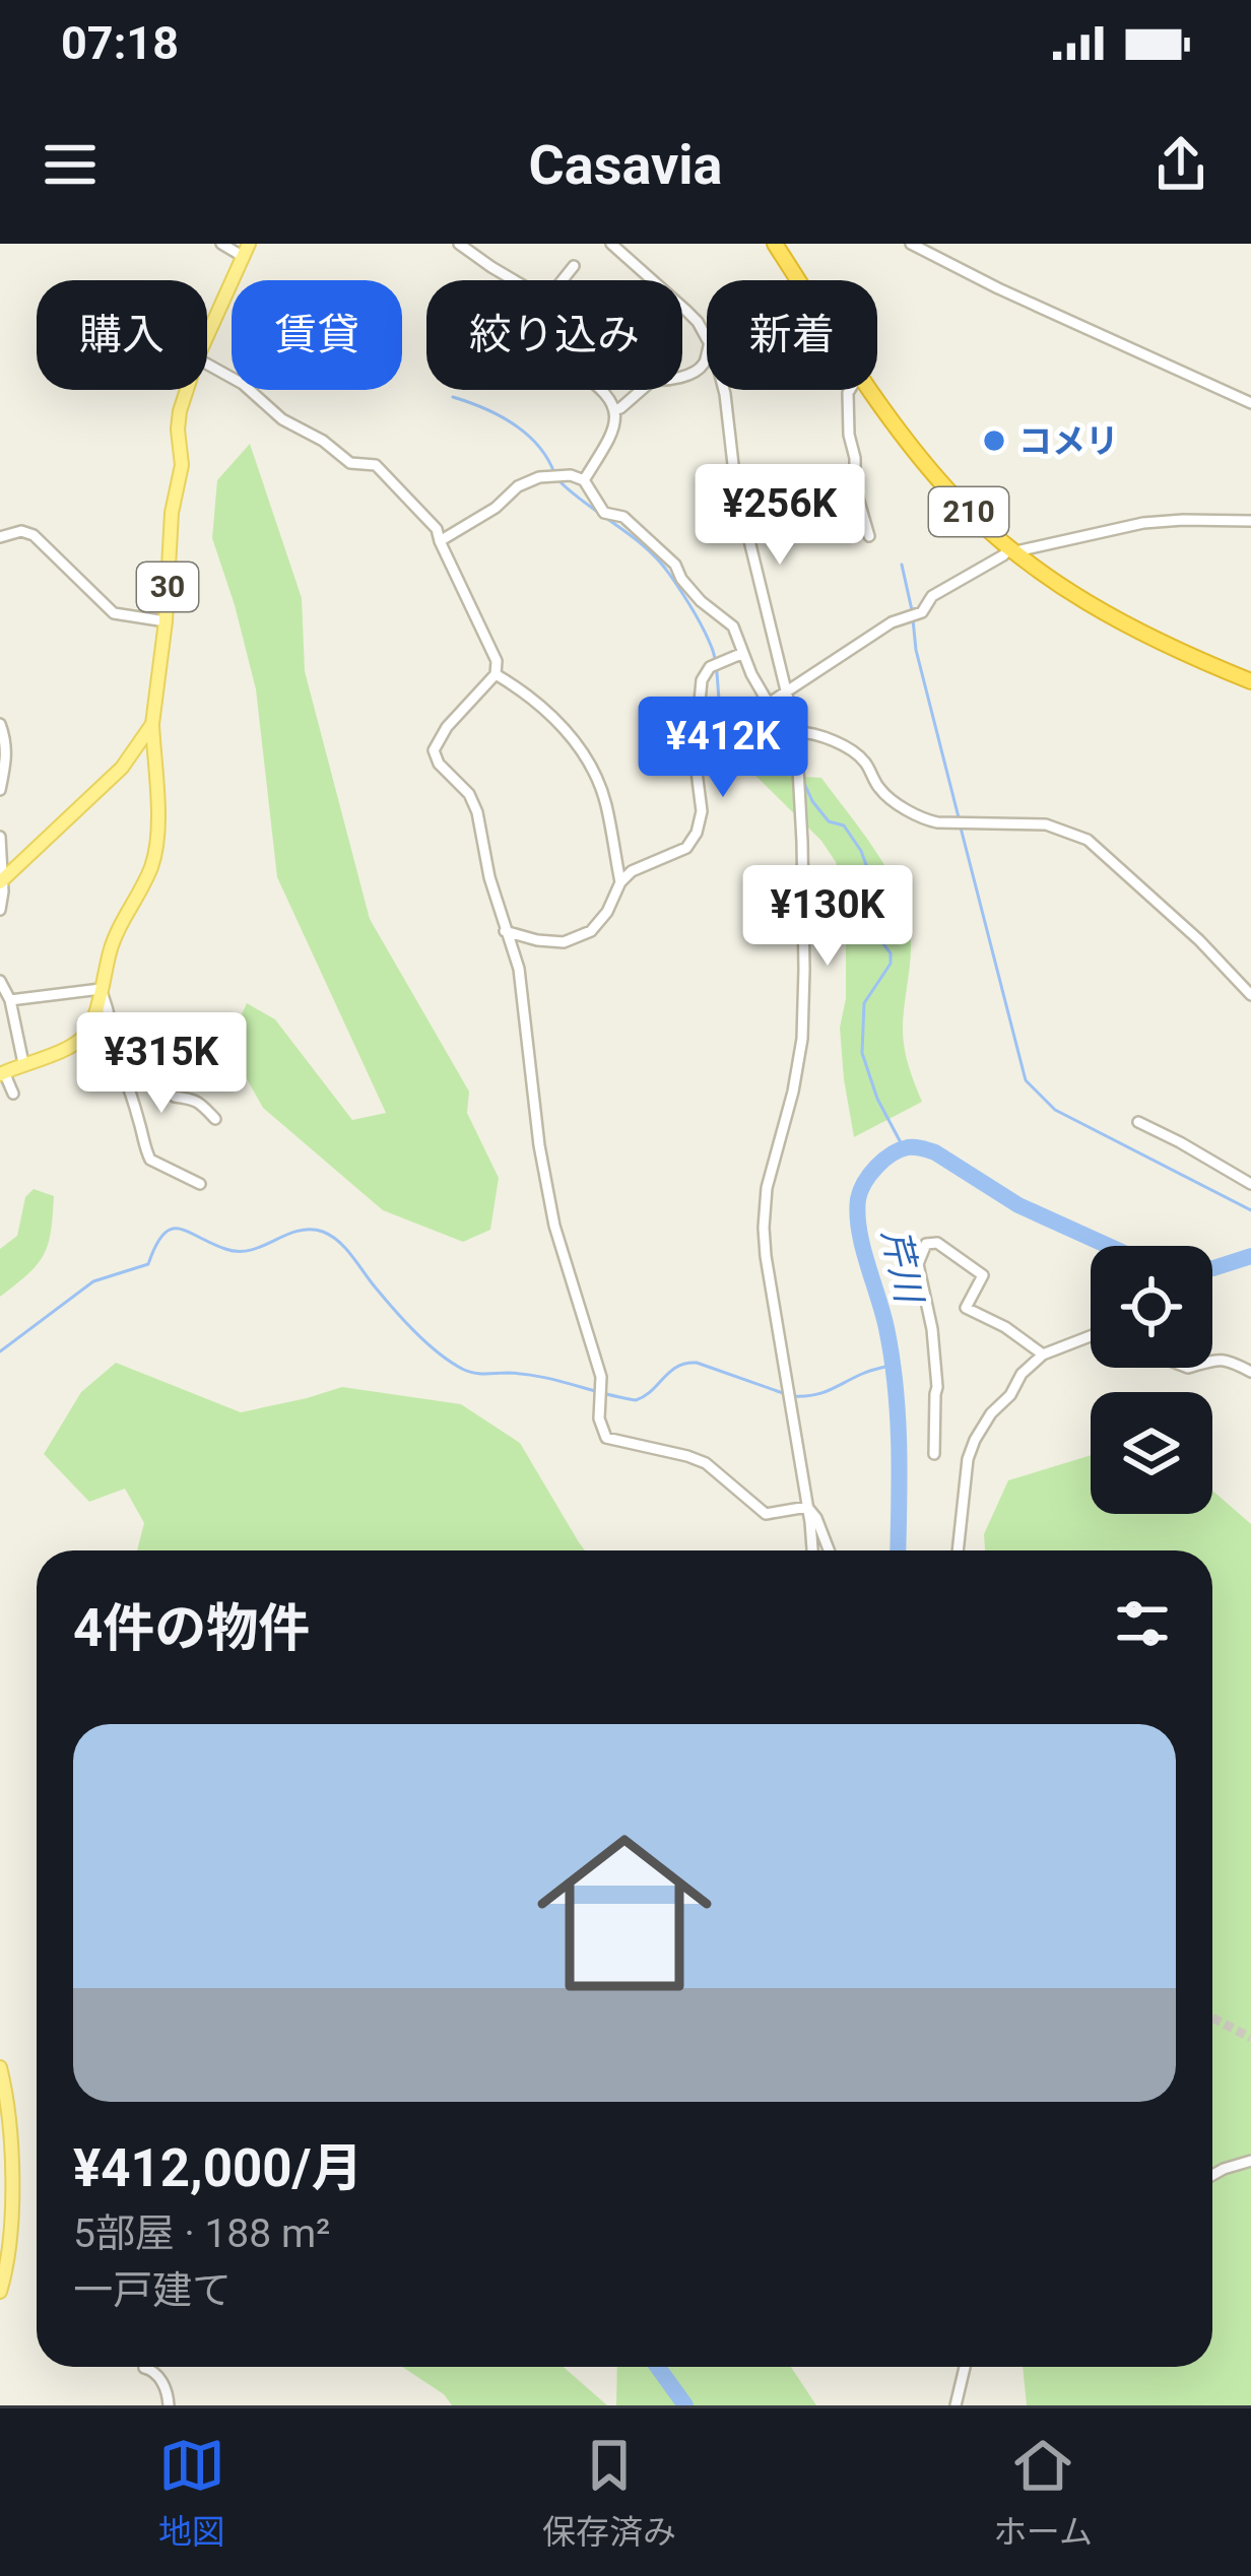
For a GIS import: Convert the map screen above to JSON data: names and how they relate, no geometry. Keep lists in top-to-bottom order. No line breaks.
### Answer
{"streets":{"highway":["210"],"main road":["30"]},"water":["芹川"],"places":["コメリ"],"page":{"status":"07:18","header":"Casavia","chip":["購入","賃貸","絞り込み","新着"],"price":["¥256K","¥412K","¥130K","¥315K"],"heading":"4件の物件","list":[{"name":"¥412,000/月","note":"5部屋 · 188 m² · 一戸建て"}],"tabs":["地図","保存済み","ホーム"]}}
